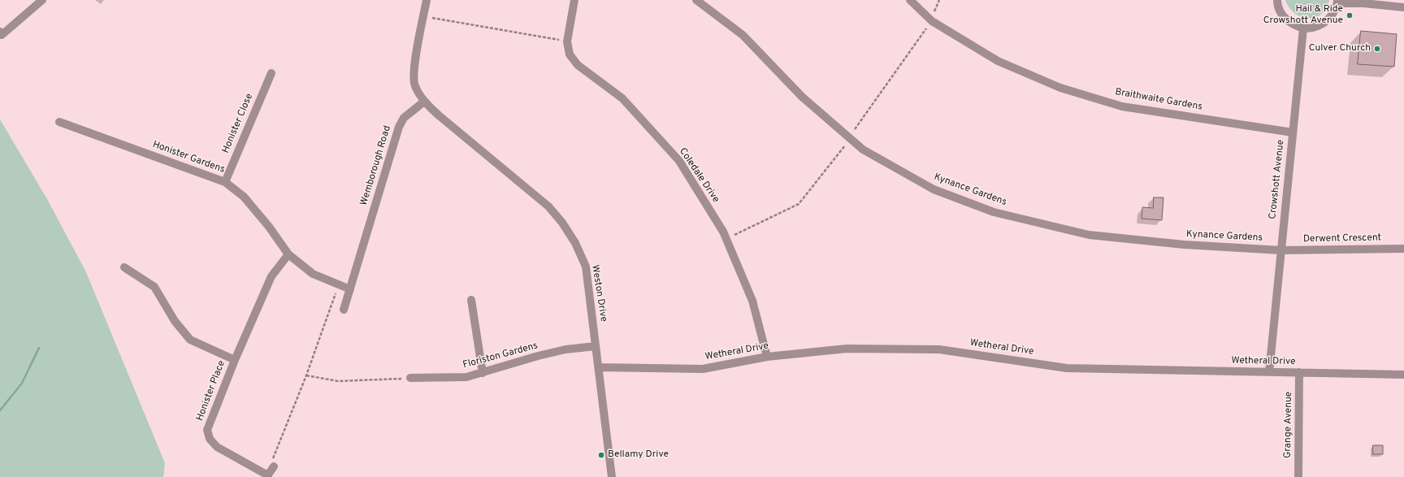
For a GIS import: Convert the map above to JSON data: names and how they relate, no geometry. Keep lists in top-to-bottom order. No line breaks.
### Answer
{"streets":{"street":["Braithwaite Gardens","Honister Close","Honister Gardens","Wemborough Road","Coledale Drive","Crowshott Avenue","Kynance Gardens","Derwent Crescent","Weston Drive","Wetheral Drive","Floriston Gardens","Honister Place","Grange Avenue"]},"crossings":[["Braithwaite Gardens","Crowshott Avenue"],["Honister Close","Honister Gardens"],["Honister Gardens","Wemborough Road"],["Honister Gardens","Honister Place"],["Wemborough Road","Weston Drive"],["Coledale Drive","Wetheral Drive"],["Crowshott Avenue","Kynance Gardens"],["Crowshott Avenue","Derwent Crescent"],["Crowshott Avenue","Wetheral Drive"],["Kynance Gardens","Derwent Crescent"],["Weston Drive","Wetheral Drive"],["Weston Drive","Floriston Gardens"],["Wetheral Drive","Grange Avenue"]],"places":["Hail & Ride Crowshott Avenue","Culver Church","Bellamy Drive"]}
